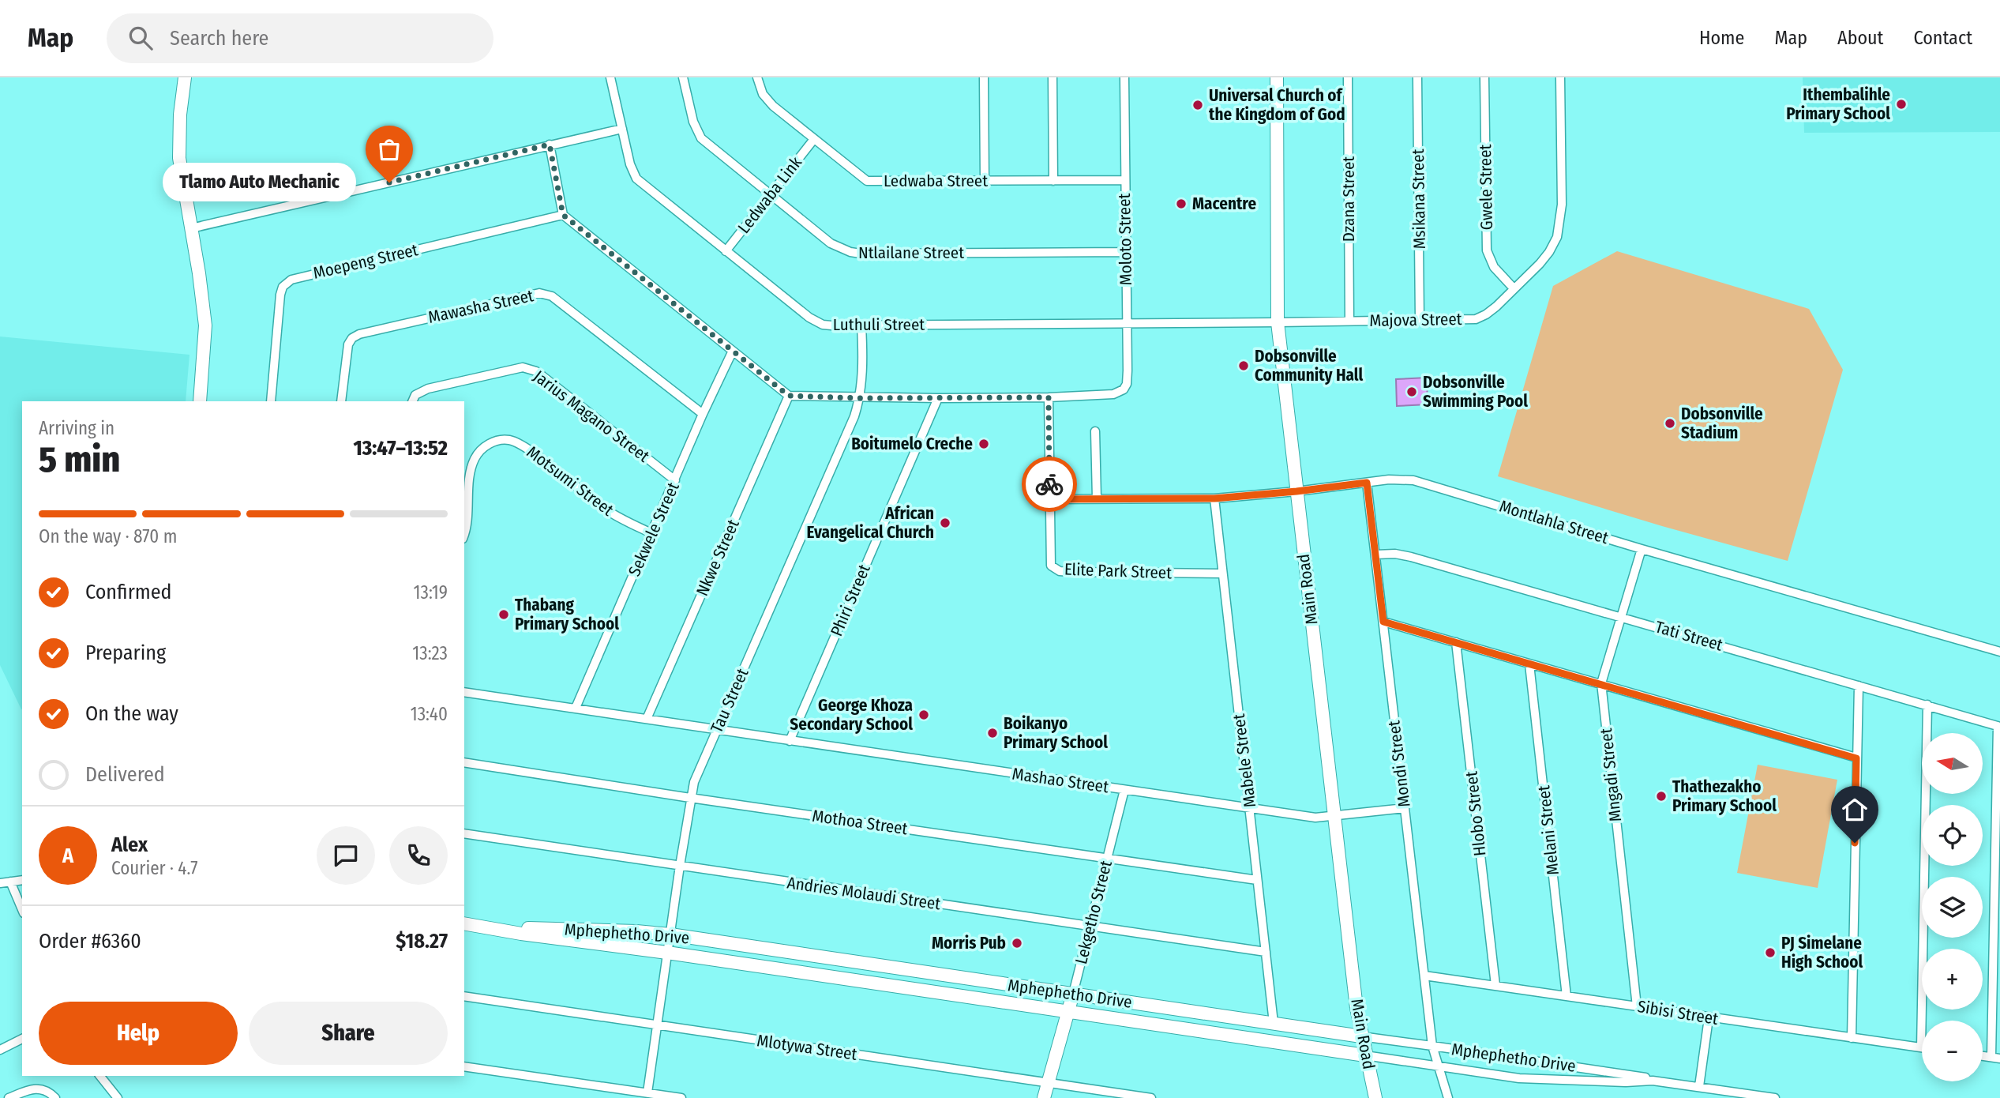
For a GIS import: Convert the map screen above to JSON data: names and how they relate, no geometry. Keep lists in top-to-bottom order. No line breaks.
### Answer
{"streets":{"street":["Ledwaba Street","Gwele Street","Ledwaba Link","Dzana Street","Msikana Street","Moloto Street","Ntlailane Street","Moepeng Street","Mawasha Street","Majova Street","Luthuli Street","Jarius Magano Street","Motsumi Street","Montlahla Street","Sekwele Street","Nkwe Street","Elite Park Street","Main Road","Phiri Street","Tati Street","Tau Street","Mabele Street","Mondi Street","Mngadi Street","Mashao Street","Hlobo Street","Mothoa Street","Melani Street","Andries Molaudi Street","Lekgetho Street","Mphephetho Drive","Sibisi Street","Mlotywa Street"]},"crossings":[["Ledwaba Street","Ledwaba Link"],["Ledwaba Street","Moloto Street"],["Gwele Street","Majova Street"],["Ledwaba Link","Ntlailane Street"],["Ledwaba Link","Luthuli Street"],["Dzana Street","Majova Street"],["Msikana Street","Majova Street"],["Moloto Street","Ntlailane Street"],["Moloto Street","Luthuli Street"],["Moloto Street","Elite Park Street"],["Mawasha Street","Sekwele Street"],["Majova Street","Luthuli Street"],["Majova Street","Main Road"],["Luthuli Street","Main Road"],["Luthuli Street","Tau Street"],["Jarius Magano Street","Sekwele Street"],["Motsumi Street","Sekwele Street"],["Montlahla Street","Elite Park Street"],["Montlahla Street","Main Road"],["Montlahla Street","Mabele Street"],["Montlahla Street","Mondi Street"],["Montlahla Street","Mngadi Street"],["Elite Park Street","Mabele Street"],["Main Road","Mashao Street"],["Main Road","Mphephetho Drive"],["Phiri Street","Mashao Street"],["Tati Street","Mondi Street"],["Tati Street","Mngadi Street"],["Tau Street","Mashao Street"],["Tau Street","Mothoa Street"],["Tau Street","Andries Molaudi Street"],["Tau Street","Mphephetho Drive"],["Tau Street","Mlotywa Street"],["Mabele Street","Mashao Street"],["Mabele Street","Mothoa Street"],["Mabele Street","Andries Molaudi Street"],["Mabele Street","Mphephetho Drive"],["Mondi Street","Mashao Street"],["Mondi Street","Mphephetho Drive"],["Mondi Street","Sibisi Street"],["Mngadi Street","Sibisi Street"],["Mashao Street","Lekgetho Street"],["Hlobo Street","Sibisi Street"],["Mothoa Street","Lekgetho Street"],["Melani Street","Sibisi Street"],["Andries Molaudi Street","Lekgetho Street"],["Lekgetho Street","Mphephetho Drive"],["Lekgetho Street","Mlotywa Street"]],"places":["Ithembalihle Primary School","Universal Church of the Kingdom of God","Tlamo Auto Mechanic","Macentre","Dobsonville Community Hall","Dobsonville Swimming Pool","Dobsonville Stadium","Boitumelo Creche","African Evangelical Church","Thabang Primary School","George Khoza Secondary School","Boikanyo Primary School","Thathezakho Primary School","Morris Pub","PJ Simelane High School"],"north":"left","page":{"header":"Map","search":"Search here","nav":["Home","Map","About","Contact"],"bubble":"Tlamo Auto Mechanic","heading":["5 min","Arriving in","13:47–13:52"],"panel":["Alex","Courier · 4.7","Order #6360","$18.27"],"bar":"On the way · 870 m","list":[["Confirmed","13:19"],["Preparing","13:23"],["On the way","13:40"],"Delivered"],"map_buttons":["+","−"],"round":"A","buttons":["Help","Share"]}}
